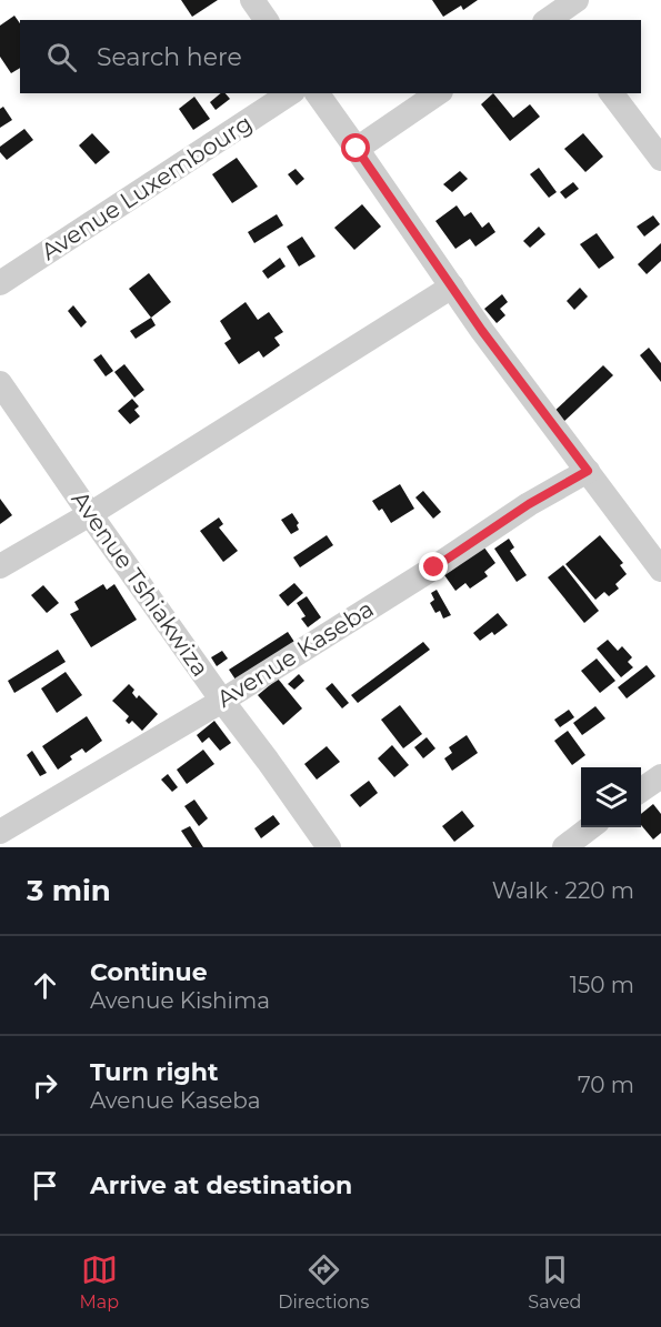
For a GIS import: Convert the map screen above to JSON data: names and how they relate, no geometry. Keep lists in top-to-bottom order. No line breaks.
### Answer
{"streets":{"street":["Avenue Luxembourg","Avenue Tshiakwiza","Avenue Kaseba"]},"crossings":[["Avenue Tshiakwiza","Avenue Kaseba"]],"page":{"search":"Search here","heading":["3 min","Walk · 220 m"],"list":[["Continue","Avenue Kishima","150 m"],["Turn right","Avenue Kaseba","70 m"],"Arrive at destination"],"nav":["Map","Directions","Saved"]}}
